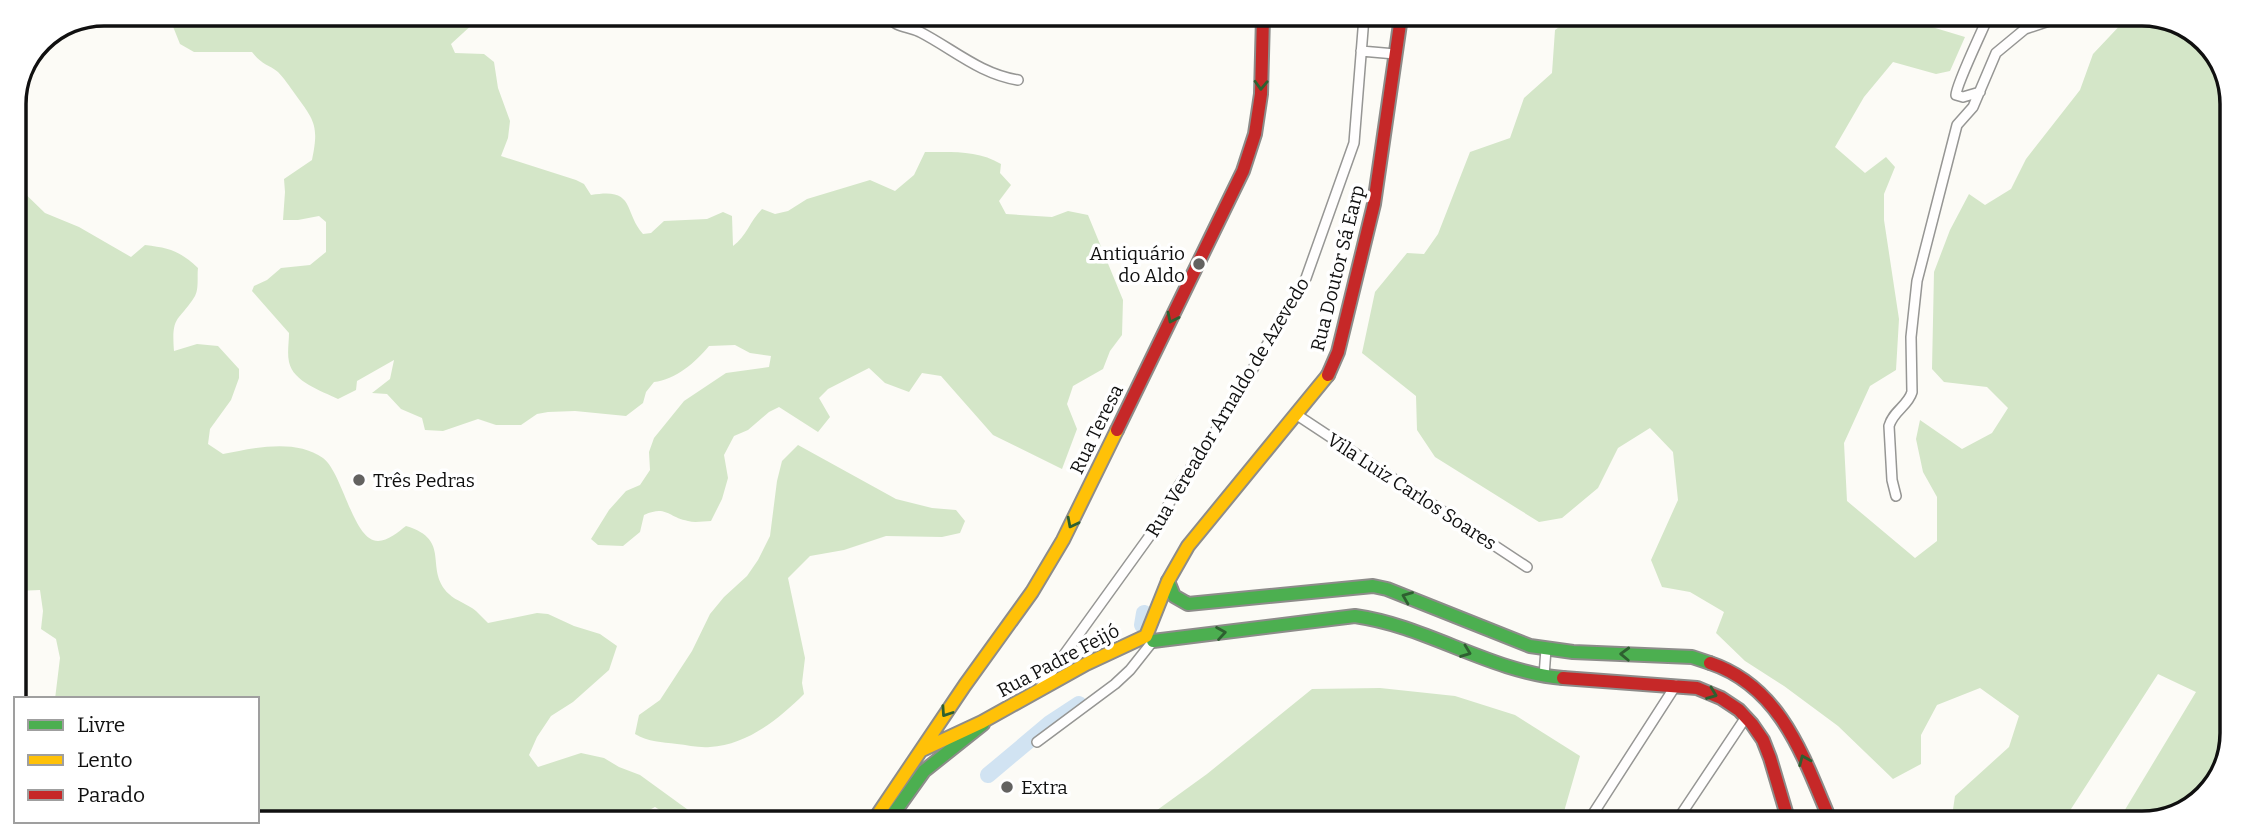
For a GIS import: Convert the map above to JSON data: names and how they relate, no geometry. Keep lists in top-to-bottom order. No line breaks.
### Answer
{"streets":{"main road":["Rua Doutor Sá Earp","Rua Teresa","Rua Padre Feijó"],"street":["Rua Vereador Arnaldo de Azevedo","Vila Luiz Carlos Soares"]},"crossings":[["Rua Doutor Sá Earp","Vila Luiz Carlos Soares"],["Rua Doutor Sá Earp","Rua Padre Feijó"],["Rua Vereador Arnaldo de Azevedo","Rua Padre Feijó"],["Rua Teresa","Rua Padre Feijó"]],"one_way":["Rua Teresa"],"places":["Antiquário do Aldo","Três Pedras","Extra"],"legend":["Livre","Lento","Parado"]}
